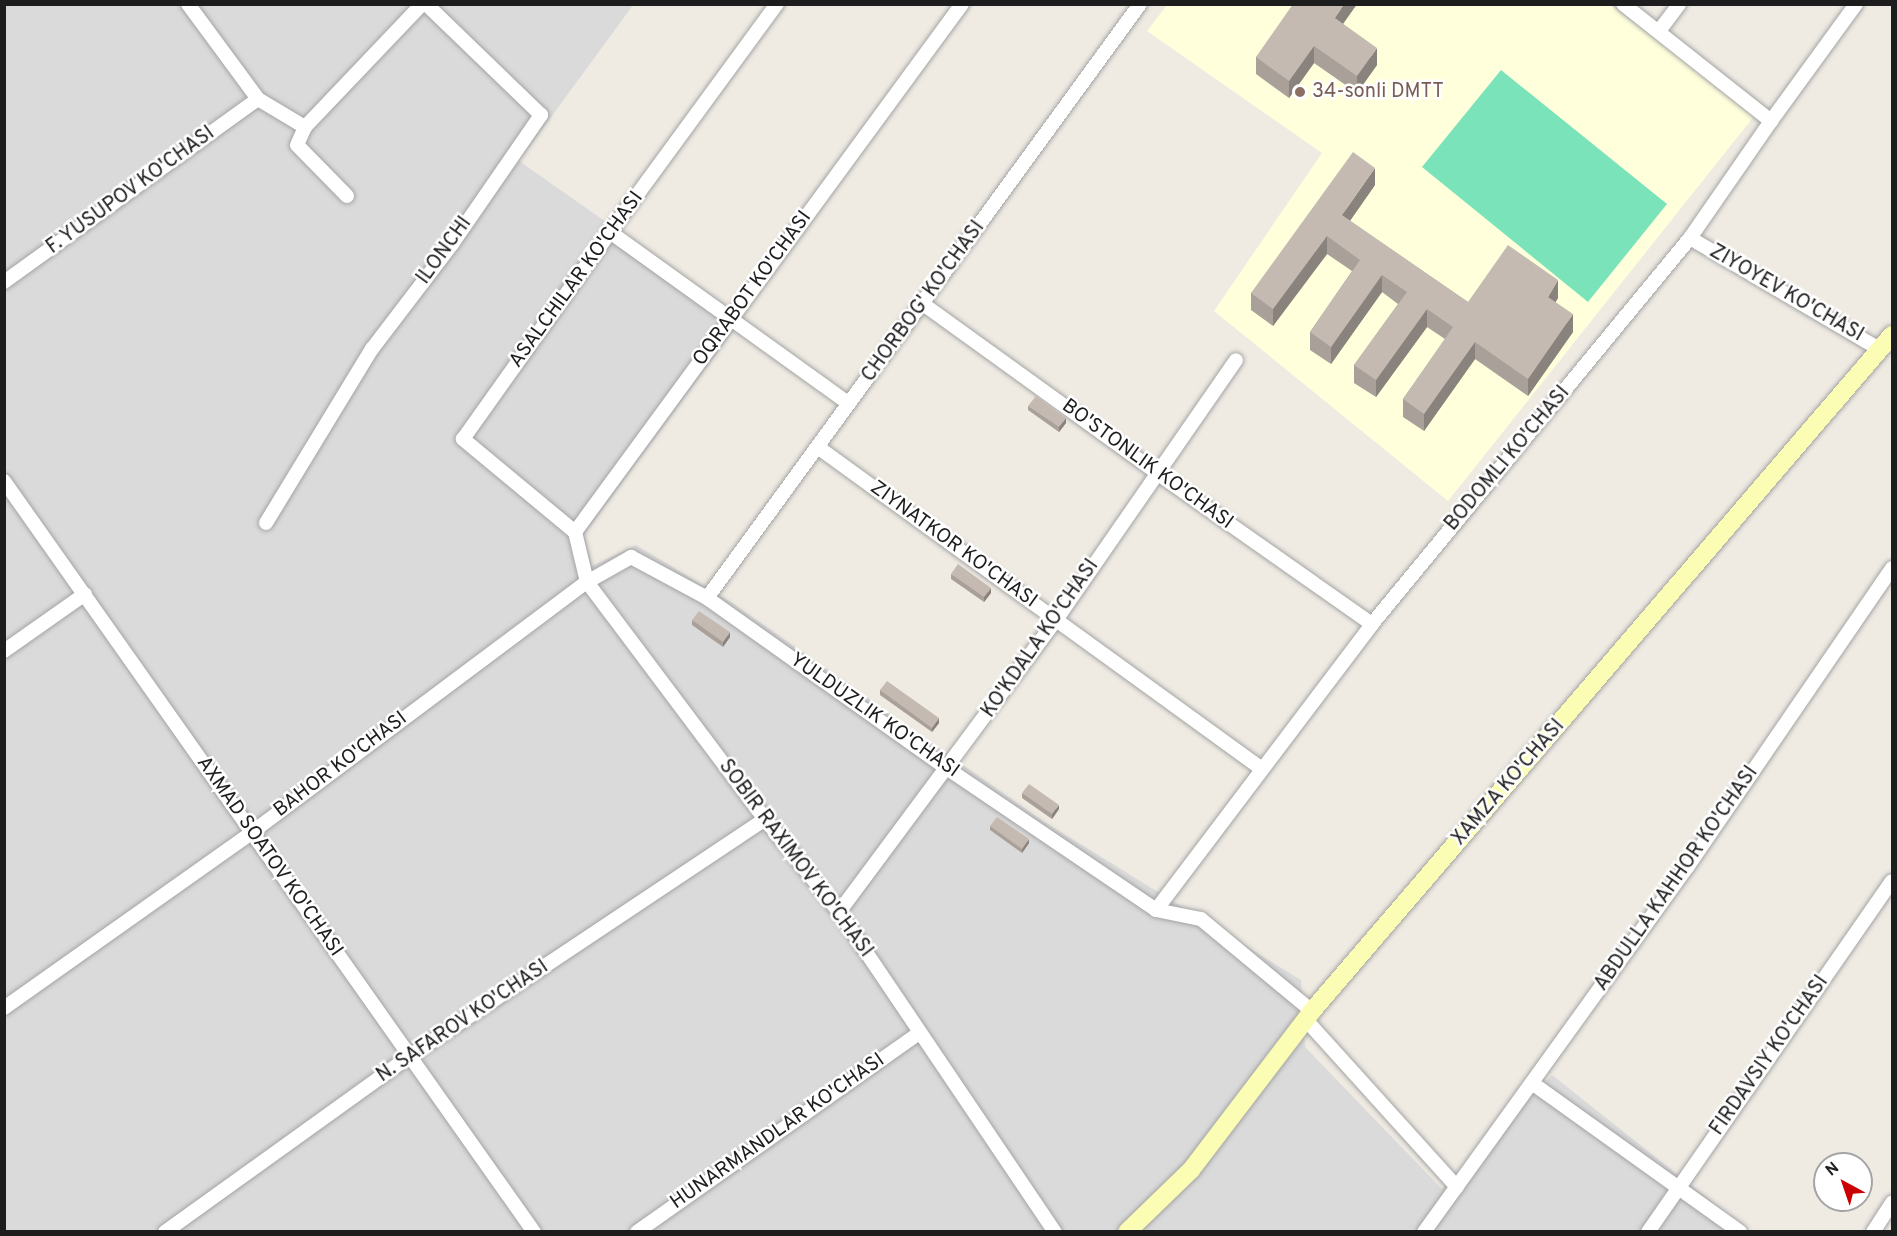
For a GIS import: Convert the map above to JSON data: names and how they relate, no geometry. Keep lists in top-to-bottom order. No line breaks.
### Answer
{"streets":{"main road":["XAMZA KO'CHASI"],"street":["F. YUSUPOV KO'CHASI","ILONCHI","ASALCHILAR KO'CHASI","OQRABOT KO'CHASI","ZIYOYEV KO'CHASI","CHORBOG' KO'CHASI","BODOMLI KO'CHASI","BO'STONLIK KO'CHASI","ZIYNATKOR KO'CHASI","KO'KDALA KO'CHASI","YULDUZLIK KO'CHASI","BAHOR KO'CHASI","AXMAD SOATOV KO'CHASI","SOBIR RAXIMOV KO'CHASI","ABDULLA KAHHOR KO'CHASI","N. SAFAROV KO'CHASI","FIRDAVSIY KO'CHASI","HUNARMANDLAR KO'CHASI"]},"crossings":[["ASALCHILAR KO'CHASI","OQRABOT KO'CHASI"],["ZIYOYEV KO'CHASI","BODOMLI KO'CHASI"],["ZIYOYEV KO'CHASI","XAMZA KO'CHASI"],["CHORBOG' KO'CHASI","BO'STONLIK KO'CHASI"],["CHORBOG' KO'CHASI","ZIYNATKOR KO'CHASI"],["CHORBOG' KO'CHASI","YULDUZLIK KO'CHASI"],["BODOMLI KO'CHASI","BO'STONLIK KO'CHASI"],["BODOMLI KO'CHASI","ZIYNATKOR KO'CHASI"],["BODOMLI KO'CHASI","YULDUZLIK KO'CHASI"],["BO'STONLIK KO'CHASI","KO'KDALA KO'CHASI"],["ZIYNATKOR KO'CHASI","KO'KDALA KO'CHASI"],["KO'KDALA KO'CHASI","YULDUZLIK KO'CHASI"],["KO'KDALA KO'CHASI","SOBIR RAXIMOV KO'CHASI"],["YULDUZLIK KO'CHASI","BAHOR KO'CHASI"],["YULDUZLIK KO'CHASI","SOBIR RAXIMOV KO'CHASI"],["BAHOR KO'CHASI","AXMAD SOATOV KO'CHASI"],["BAHOR KO'CHASI","SOBIR RAXIMOV KO'CHASI"],["AXMAD SOATOV KO'CHASI","N. SAFAROV KO'CHASI"],["SOBIR RAXIMOV KO'CHASI","N. SAFAROV KO'CHASI"],["SOBIR RAXIMOV KO'CHASI","HUNARMANDLAR KO'CHASI"]],"places":["34-sonli DMTT"],"north":"top left"}
